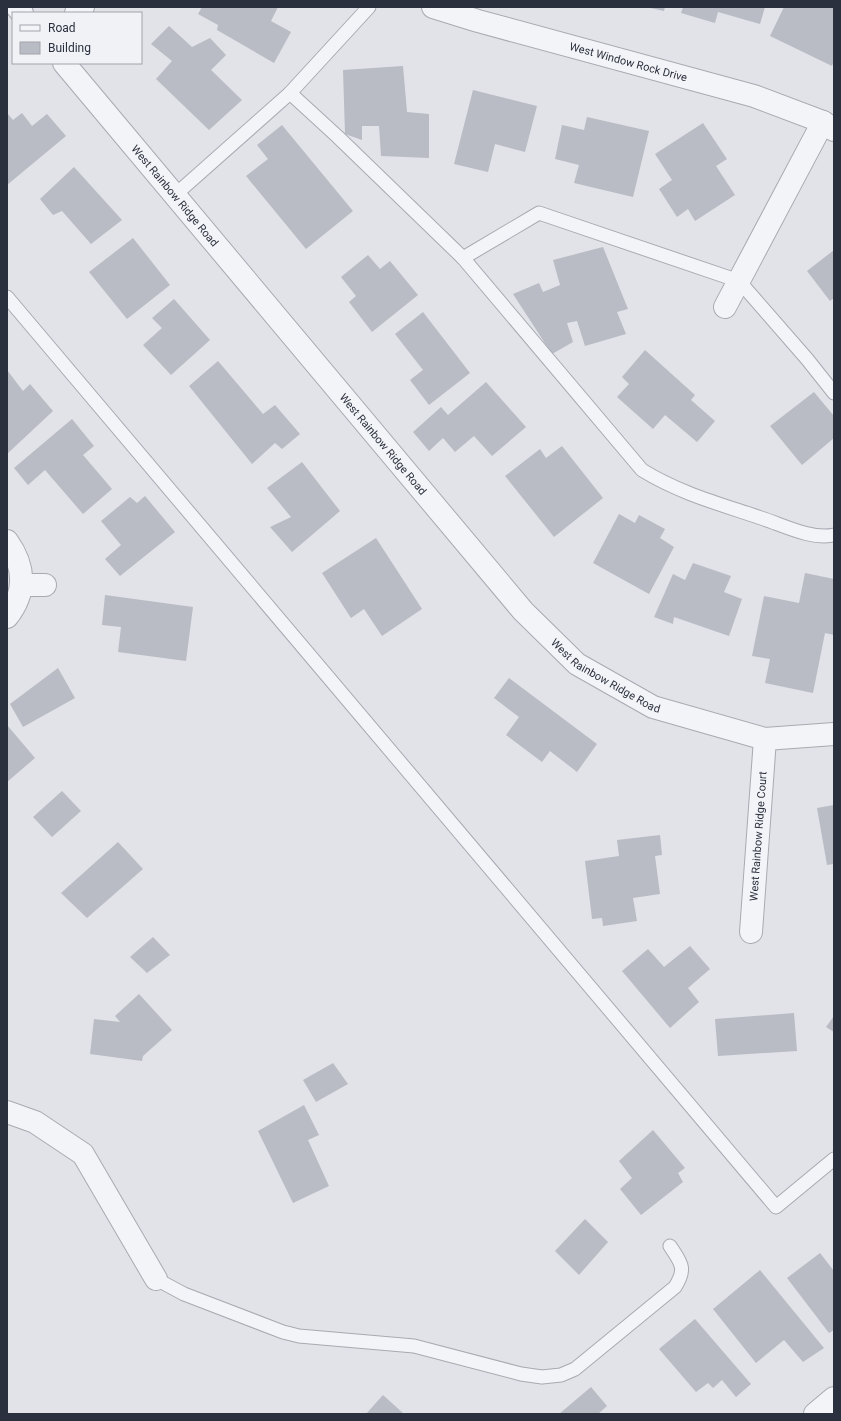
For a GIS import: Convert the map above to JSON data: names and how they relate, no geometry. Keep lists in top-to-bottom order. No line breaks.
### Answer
{"streets":{"street":["West Window Rock Drive","West Rainbow Ridge Road","West Rainbow Ridge Court"]},"crossings":[["West Rainbow Ridge Road","West Rainbow Ridge Court"]],"legend":["Road","Building"]}
